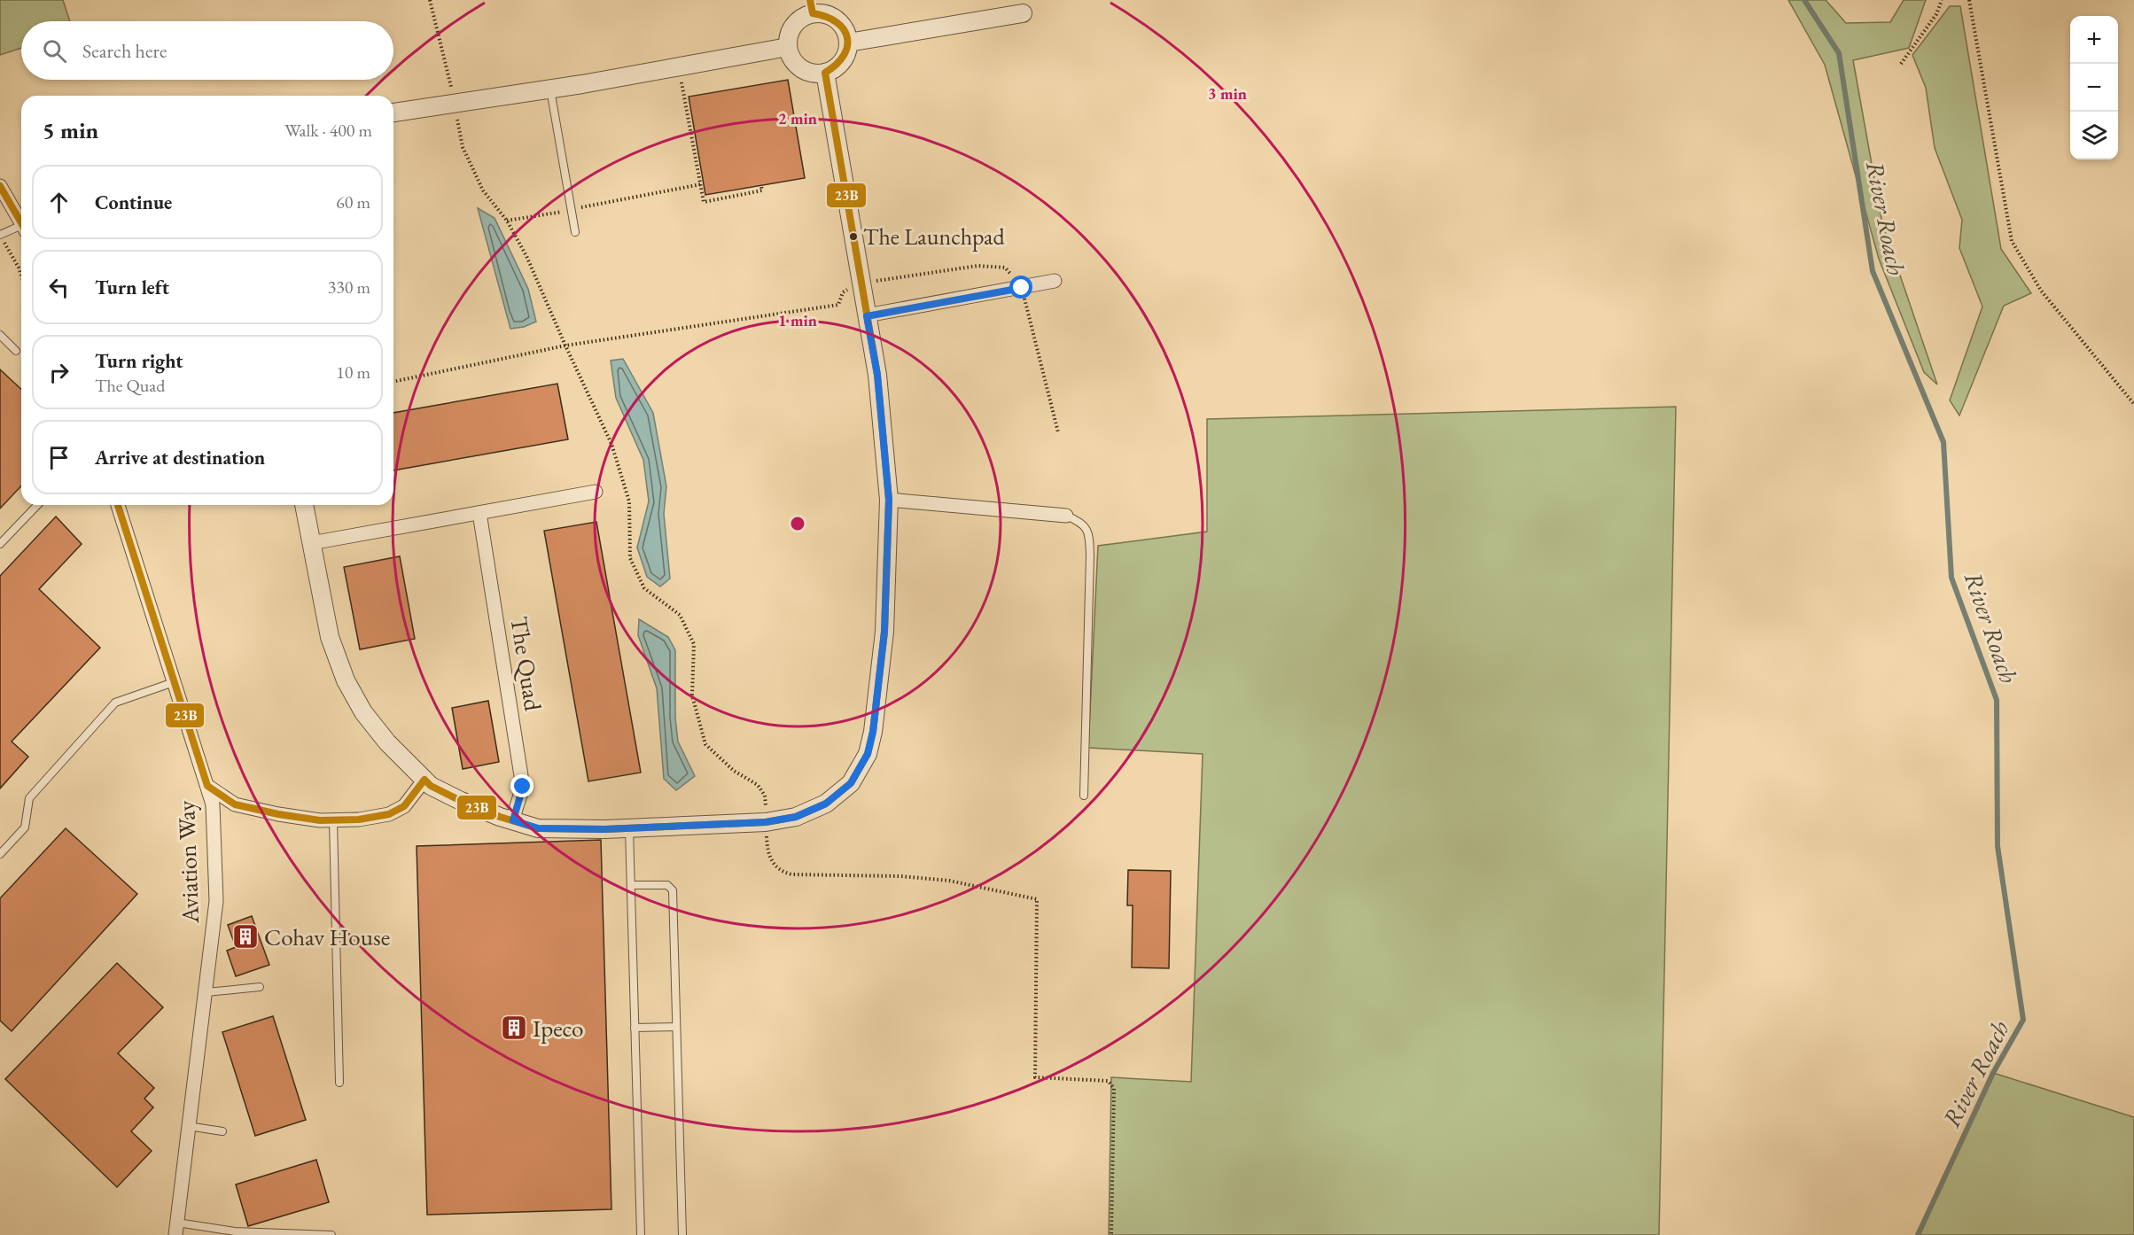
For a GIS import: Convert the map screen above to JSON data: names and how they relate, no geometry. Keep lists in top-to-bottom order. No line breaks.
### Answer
{"streets":{"street":["The Quad","Aviation Way"]},"water":["River Roach"],"places":{"other":["The Launchpad"],"building":["Cohav House","Ipeco"]},"lines":["transit line 23B"],"page":{"map_buttons":["+","−"],"search":"Search here","heading":["5 min","Walk · 400 m"],"list":[["Continue","60 m"],["Turn left","330 m"],["Turn right","The Quad","10 m"],"Arrive at destination"]},"rings":["3 min","2 min","1 min"]}
